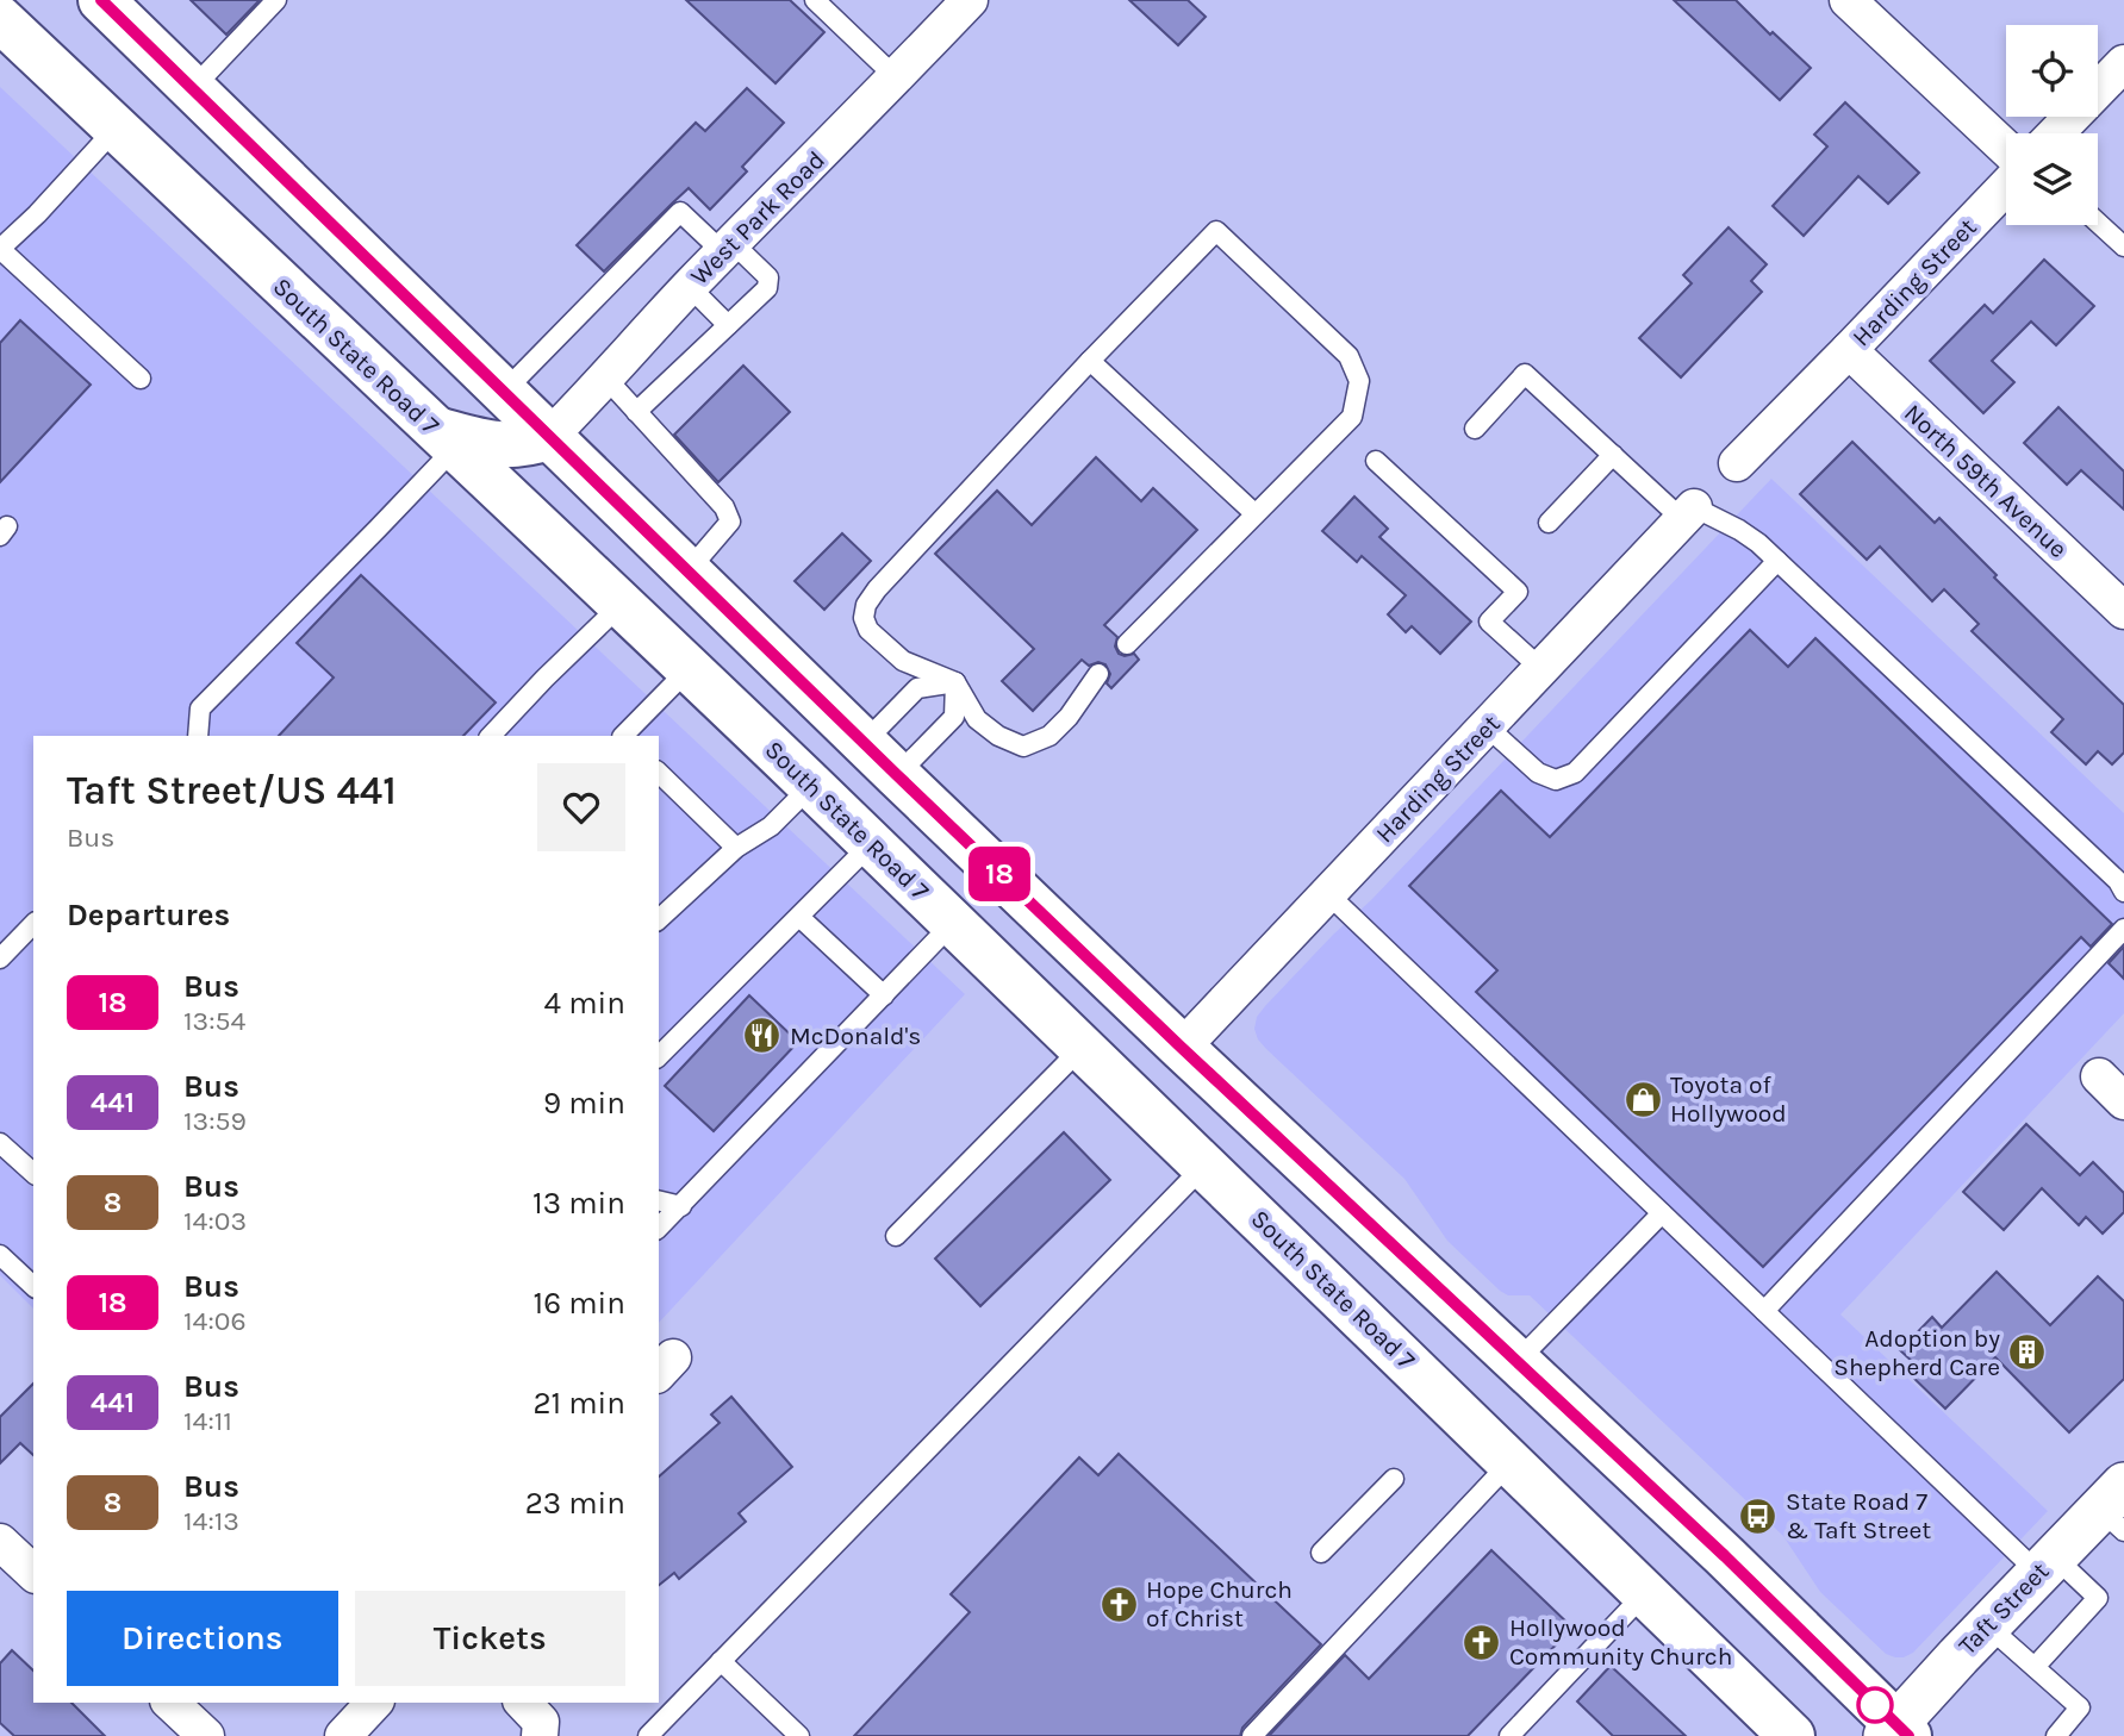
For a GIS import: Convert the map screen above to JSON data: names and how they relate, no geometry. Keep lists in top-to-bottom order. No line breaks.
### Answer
{"streets":{"main road":["South State Road 7"],"street":["West Park Road","Harding Street","North 59th Avenue","Taft Street"]},"crossings":[["Harding Street","North 59th Avenue"]],"places":{"restaurant":["McDonald's"],"shop":["Toyota of Hollywood"],"building":["Adoption by Shepherd Care"],"bus stop":["State Road 7 & Taft Street"],"church":["Hope Church of Christ","Hollywood Community Church"]},"lines":["bus line 18"],"page":{"on_map":"18","heading":[["Taft Street/US 441","Bus"],"Departures"],"list":[{"mark":"18","name":"Bus","note":"13:54","value":"4 min"},{"mark":"441","name":"Bus","note":"13:59","value":"9 min"},{"mark":"8","name":"Bus","note":"14:03","value":"13 min"},{"mark":"18","name":"Bus","note":"14:06","value":"16 min"},{"mark":"441","name":"Bus","note":"14:11","value":"21 min"},{"mark":"8","name":"Bus","note":"14:13","value":"23 min"}],"buttons":["Directions","Tickets"]}}
